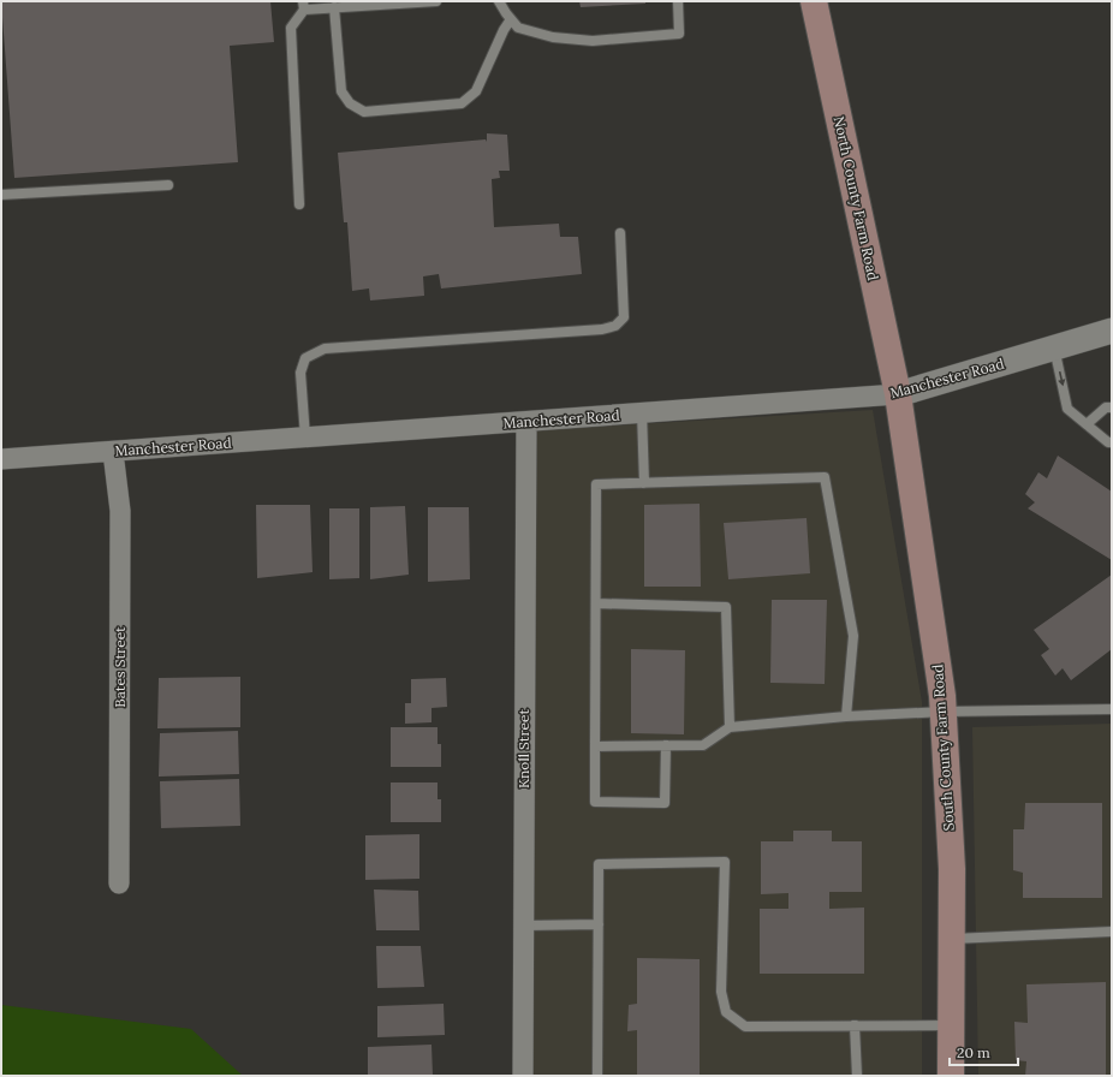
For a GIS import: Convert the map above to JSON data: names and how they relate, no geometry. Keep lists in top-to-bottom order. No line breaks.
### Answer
{"streets":{"main road":["North County Farm Road","South County Farm Road"],"street":["Manchester Road","Bates Street","Knoll Street"]},"crossings":[["North County Farm Road","Manchester Road"],["North County Farm Road","South County Farm Road"],["Manchester Road","Bates Street"],["Manchester Road","South County Farm Road"],["Manchester Road","Knoll Street"]],"scale_bar":"20 m"}
